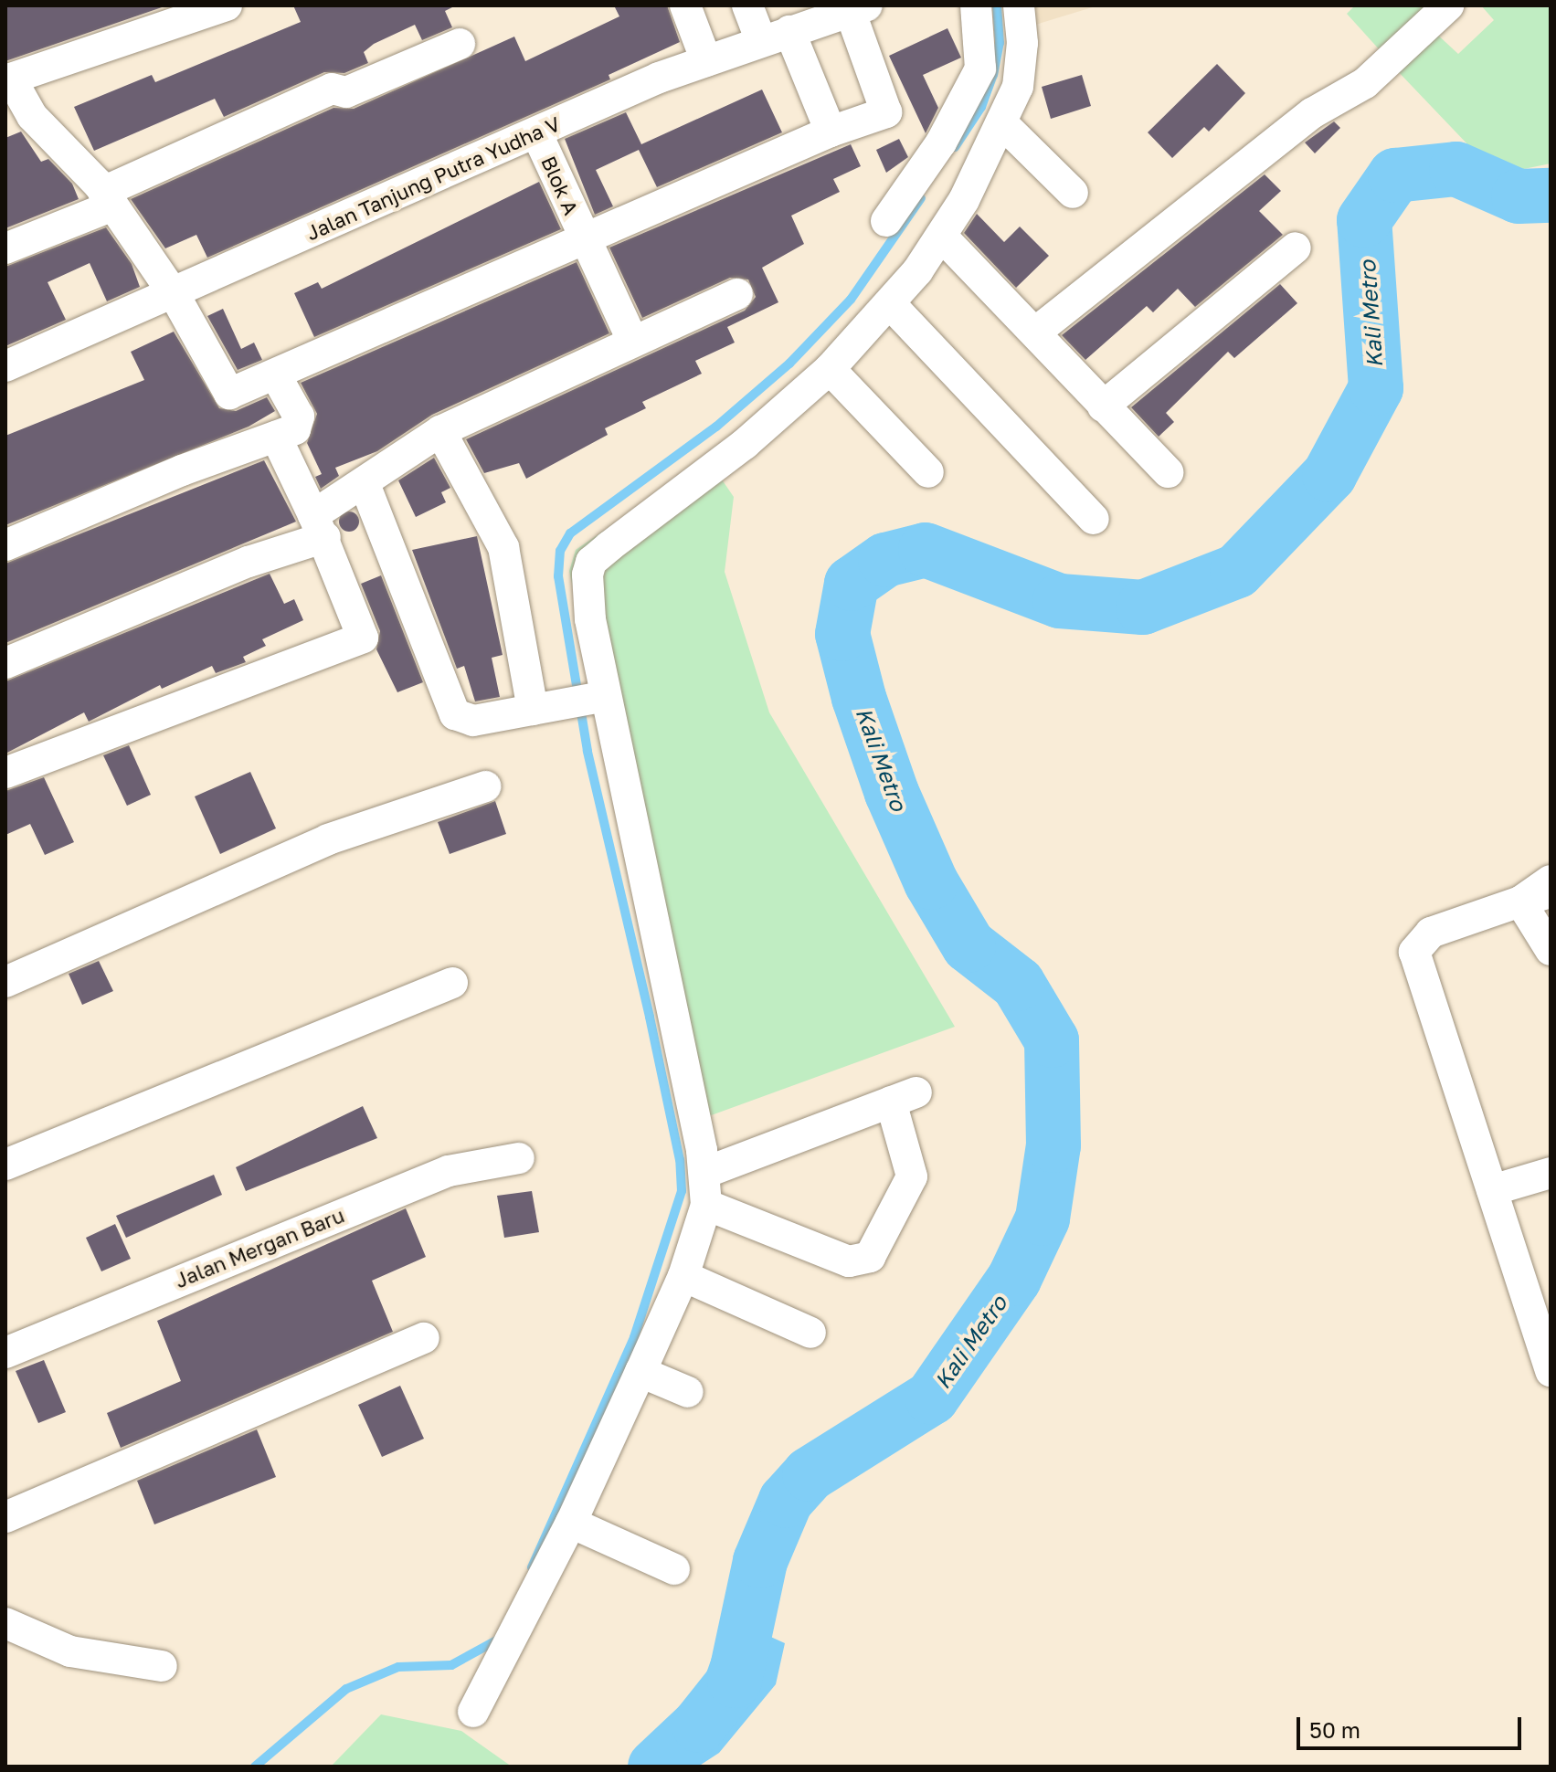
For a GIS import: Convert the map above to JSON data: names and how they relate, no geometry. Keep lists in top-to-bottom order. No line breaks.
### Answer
{"streets":{"street":["Jalan Tanjung Putra Yudha V","Blok A","Jalan Mergan Baru"]},"crossings":[["Jalan Tanjung Putra Yudha V","Blok A"]],"water":["Kali Metro"],"scale_bar":"50 m"}
